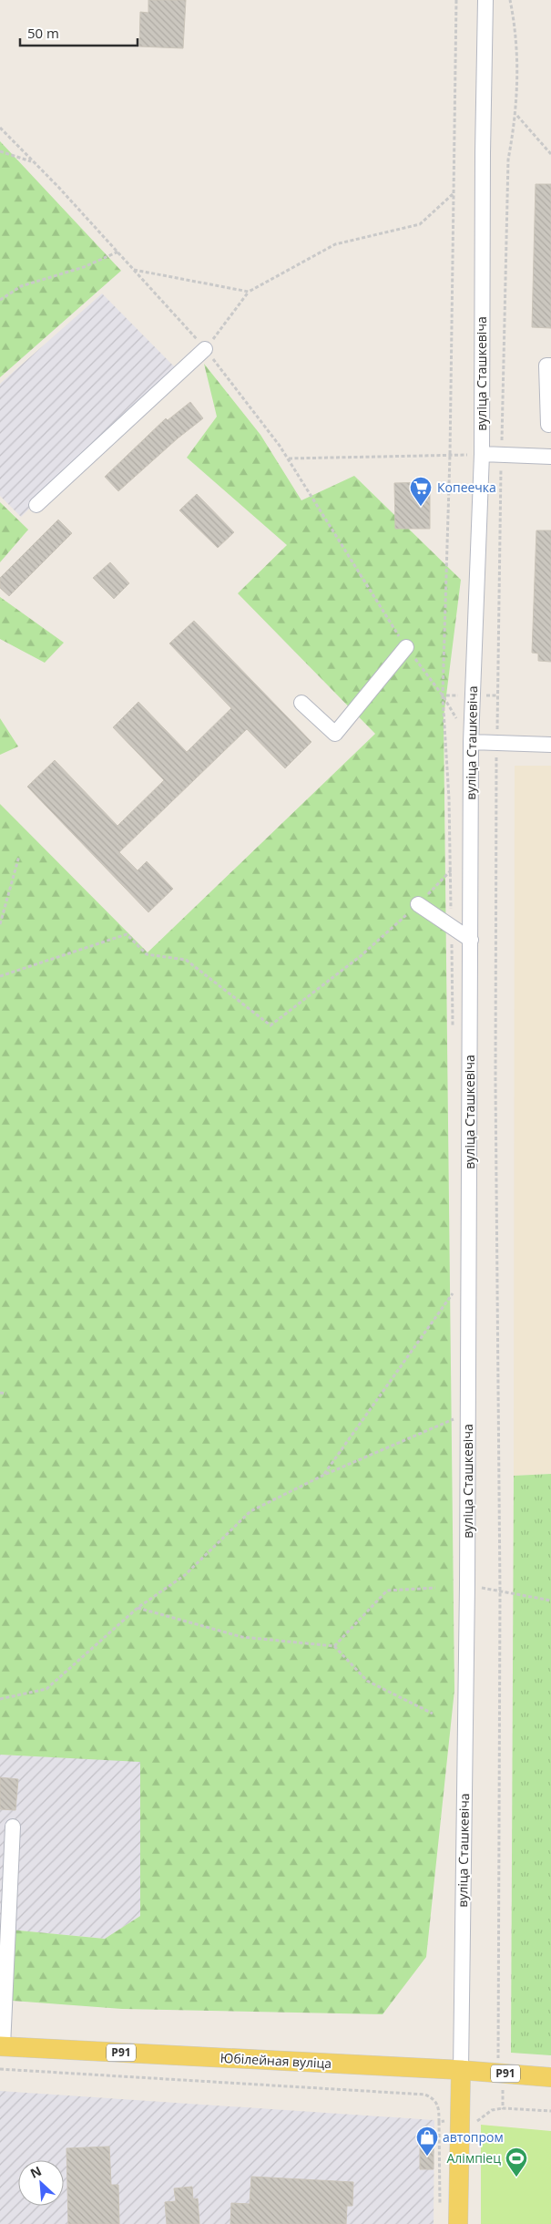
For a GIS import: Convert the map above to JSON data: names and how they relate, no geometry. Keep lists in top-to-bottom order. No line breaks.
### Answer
{"streets":{"main road":["вуліца Сташкевіча","Р91","Юбілейная вуліца"]},"crossings":[["вуліца Сташкевіча","Юбілейная вуліца"]],"places":{"supermarket":["Копеечка"],"shop":["автопром"],"sports":["Алімпіец"]},"scale_bar":"50 m","north":"top left"}
